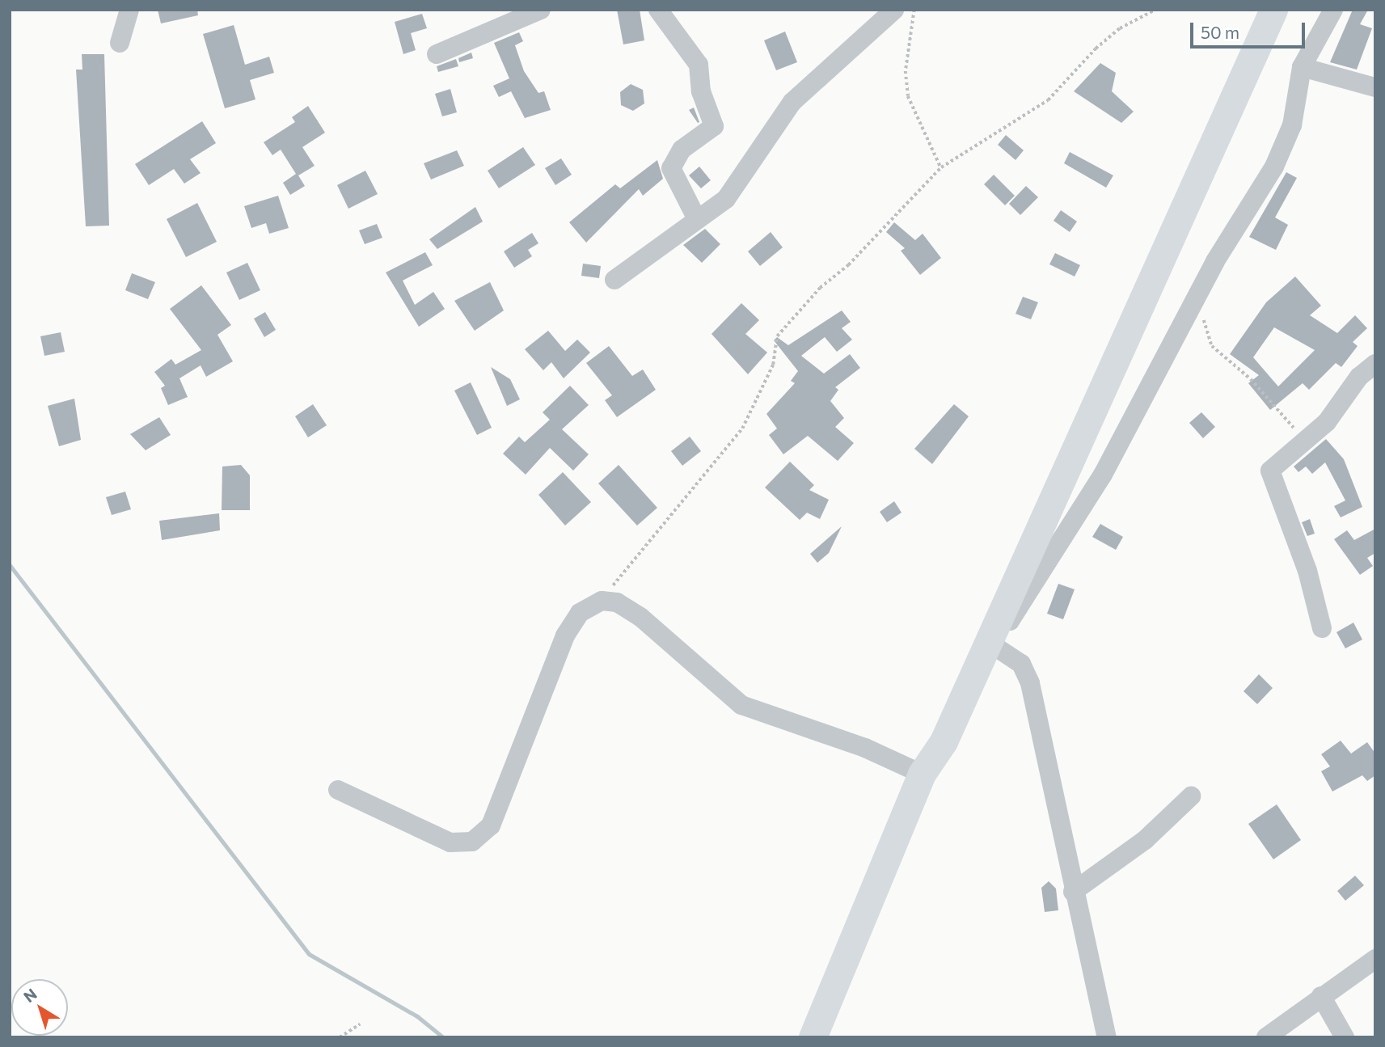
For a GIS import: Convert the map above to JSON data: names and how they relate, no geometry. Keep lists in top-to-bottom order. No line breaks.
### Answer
{"scale_bar":"50 m","north":"top left"}
